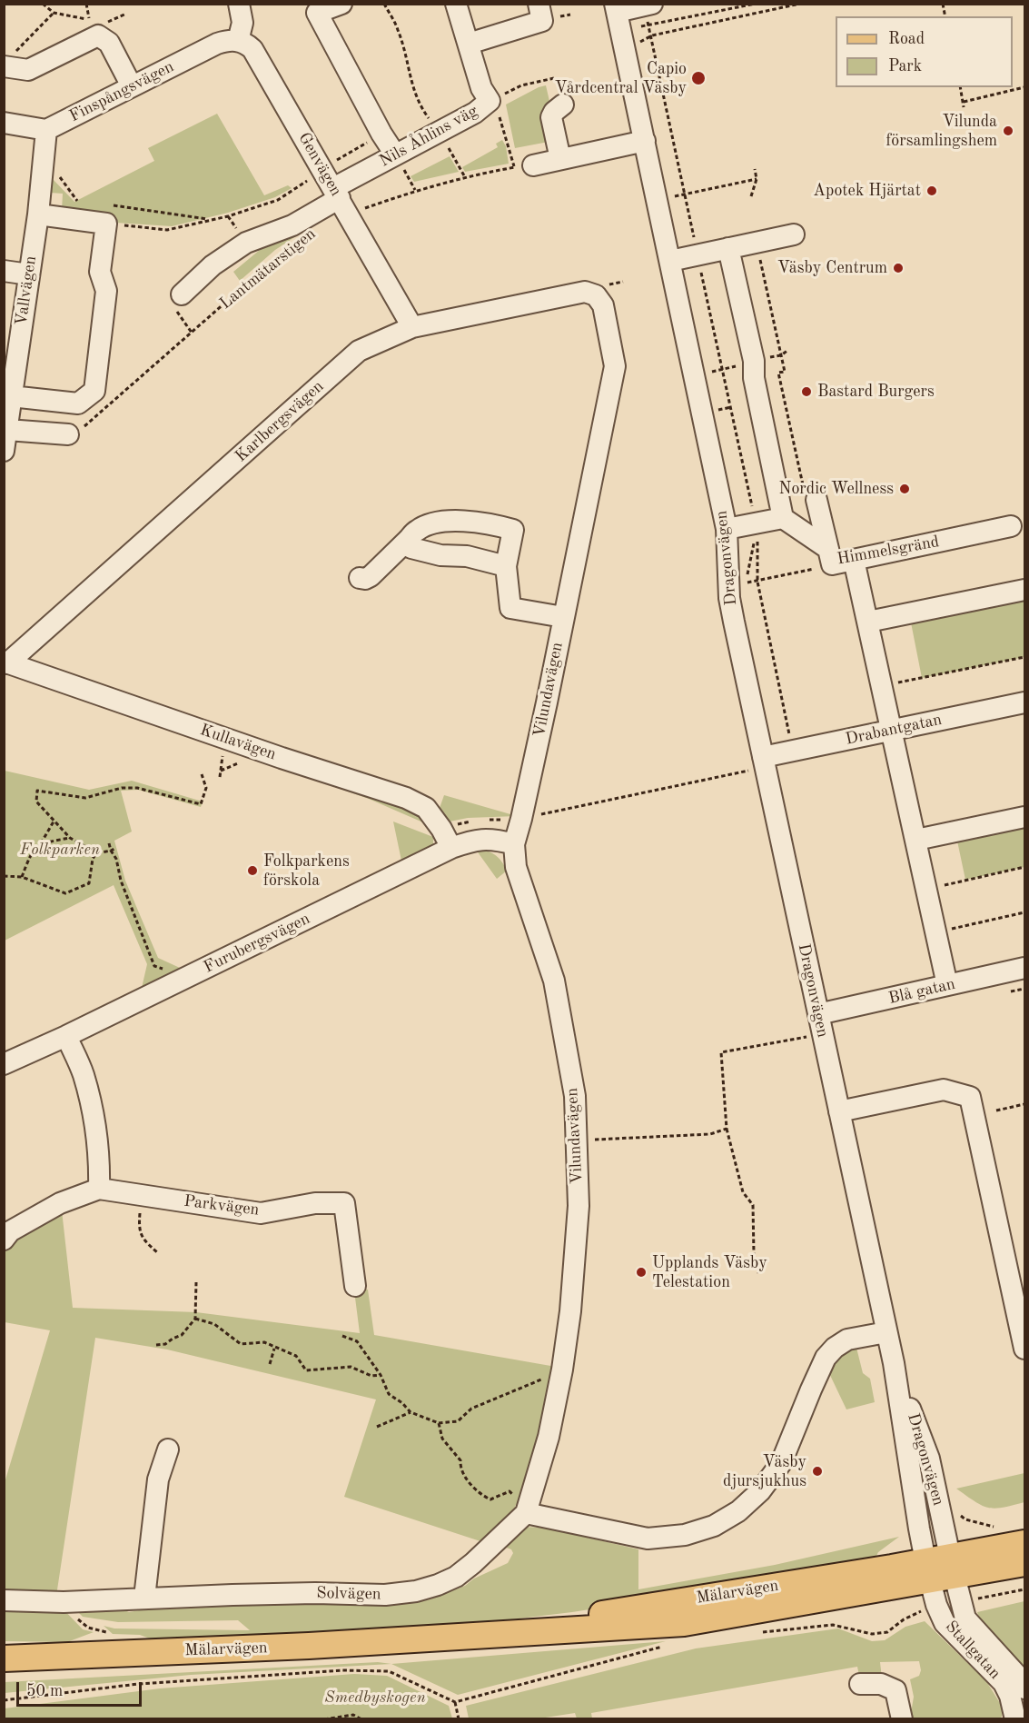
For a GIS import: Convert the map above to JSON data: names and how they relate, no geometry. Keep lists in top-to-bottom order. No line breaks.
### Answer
{"streets":{"main road":["Mälarvägen"],"street":["Finspångsvägen","Nils Åhlins väg","Genvägen","Vallvägen","Karlbergsvägen","Himmelsgränd","Dragonvägen","Vilundavägen","Drabantgatan","Kullavägen","Furubergsvägen","Blå gatan","Parkvägen","Solvägen","Stallgatan"],"path":["Lantmätarstigen"]},"crossings":[["Finspångsvägen","Genvägen"],["Finspångsvägen","Vallvägen"],["Nils Åhlins väg","Genvägen"],["Genvägen","Karlbergsvägen"],["Karlbergsvägen","Vilundavägen"],["Karlbergsvägen","Kullavägen"],["Dragonvägen","Drabantgatan"],["Dragonvägen","Blå gatan"],["Dragonvägen","Mälarvägen"],["Dragonvägen","Stallgatan"],["Vilundavägen","Furubergsvägen"],["Vilundavägen","Solvägen"],["Kullavägen","Furubergsvägen"],["Mälarvägen","Stallgatan"]],"parks":["Folkparken","Smedbyskogen"],"places":["Capio Vårdcentral Väsby","Vilunda församlingshem","Apotek Hjärtat","Väsby Centrum","Bastard Burgers","Nordic Wellness","Folkparkens förskola","Upplands Väsby Telestation","Väsby djursjukhus"],"legend":["Road","Park"],"scale_bar":"50 m"}
